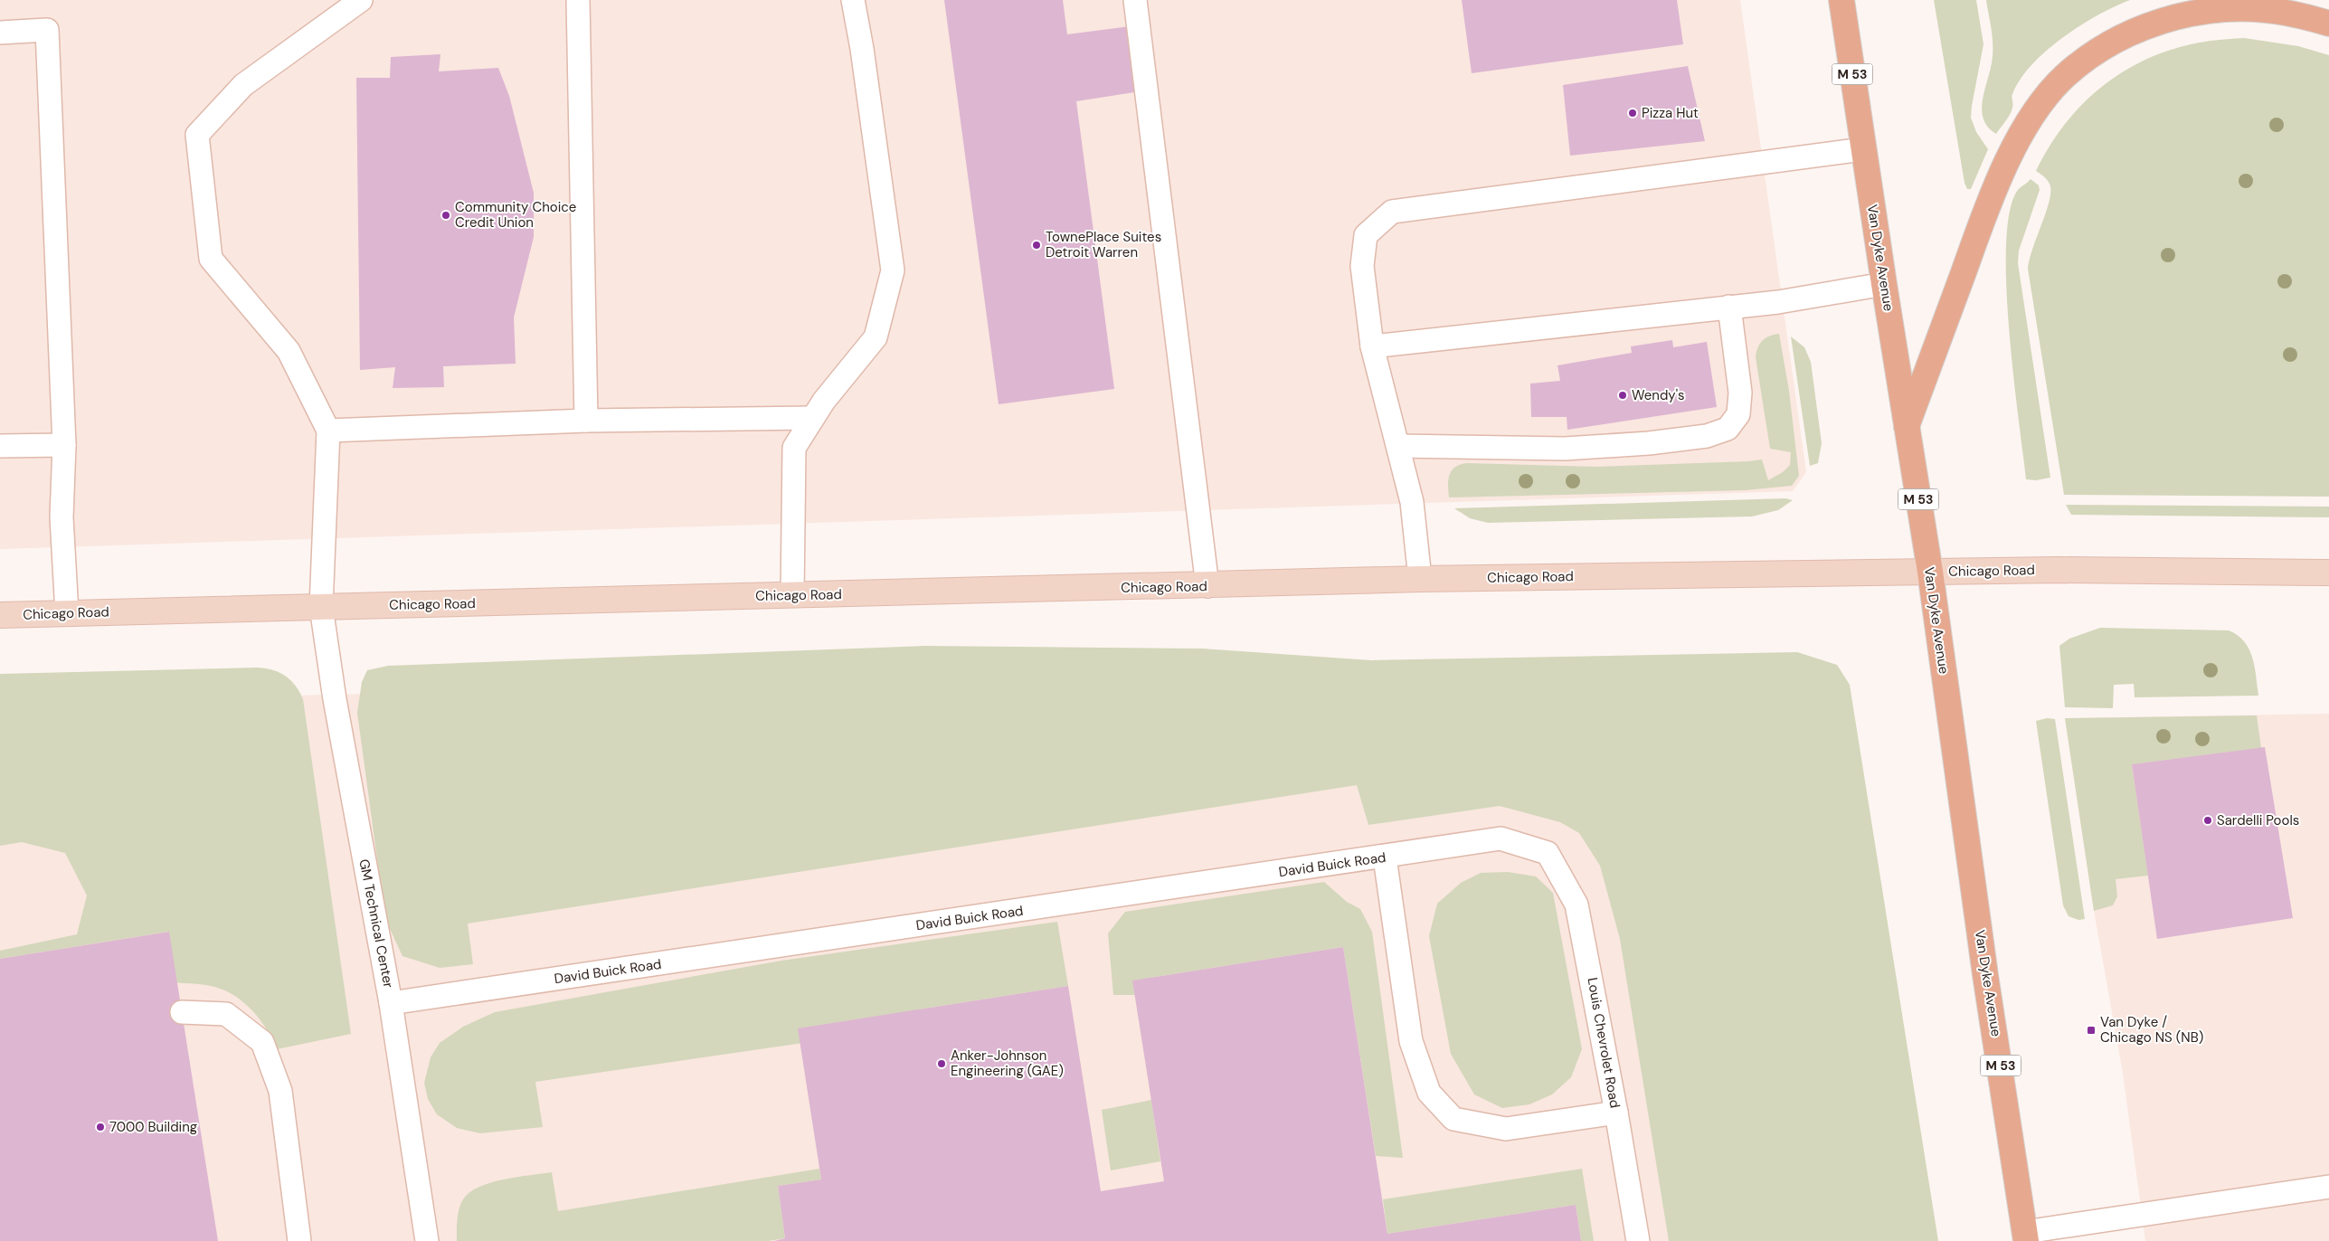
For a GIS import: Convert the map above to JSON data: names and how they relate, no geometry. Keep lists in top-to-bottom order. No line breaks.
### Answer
{"streets":{"main road":["M 53","Van Dyke Avenue","Chicago Road"],"lane":["David Buick Road","GM Technical Center","Louis Chevrolet Road"]},"crossings":[["Van Dyke Avenue","Chicago Road"],["Chicago Road","GM Technical Center"],["David Buick Road","GM Technical Center"],["David Buick Road","Louis Chevrolet Road"]],"places":{"other":["Pizza Hut","Community Choice Credit Union","TownePlace Suites Detroit Warren","Wendy's","Sardelli Pools","Anker-Johnson Engineering (GAE)","7000 Building"],"transit":["Van Dyke / Chicago NS (NB)"]}}
